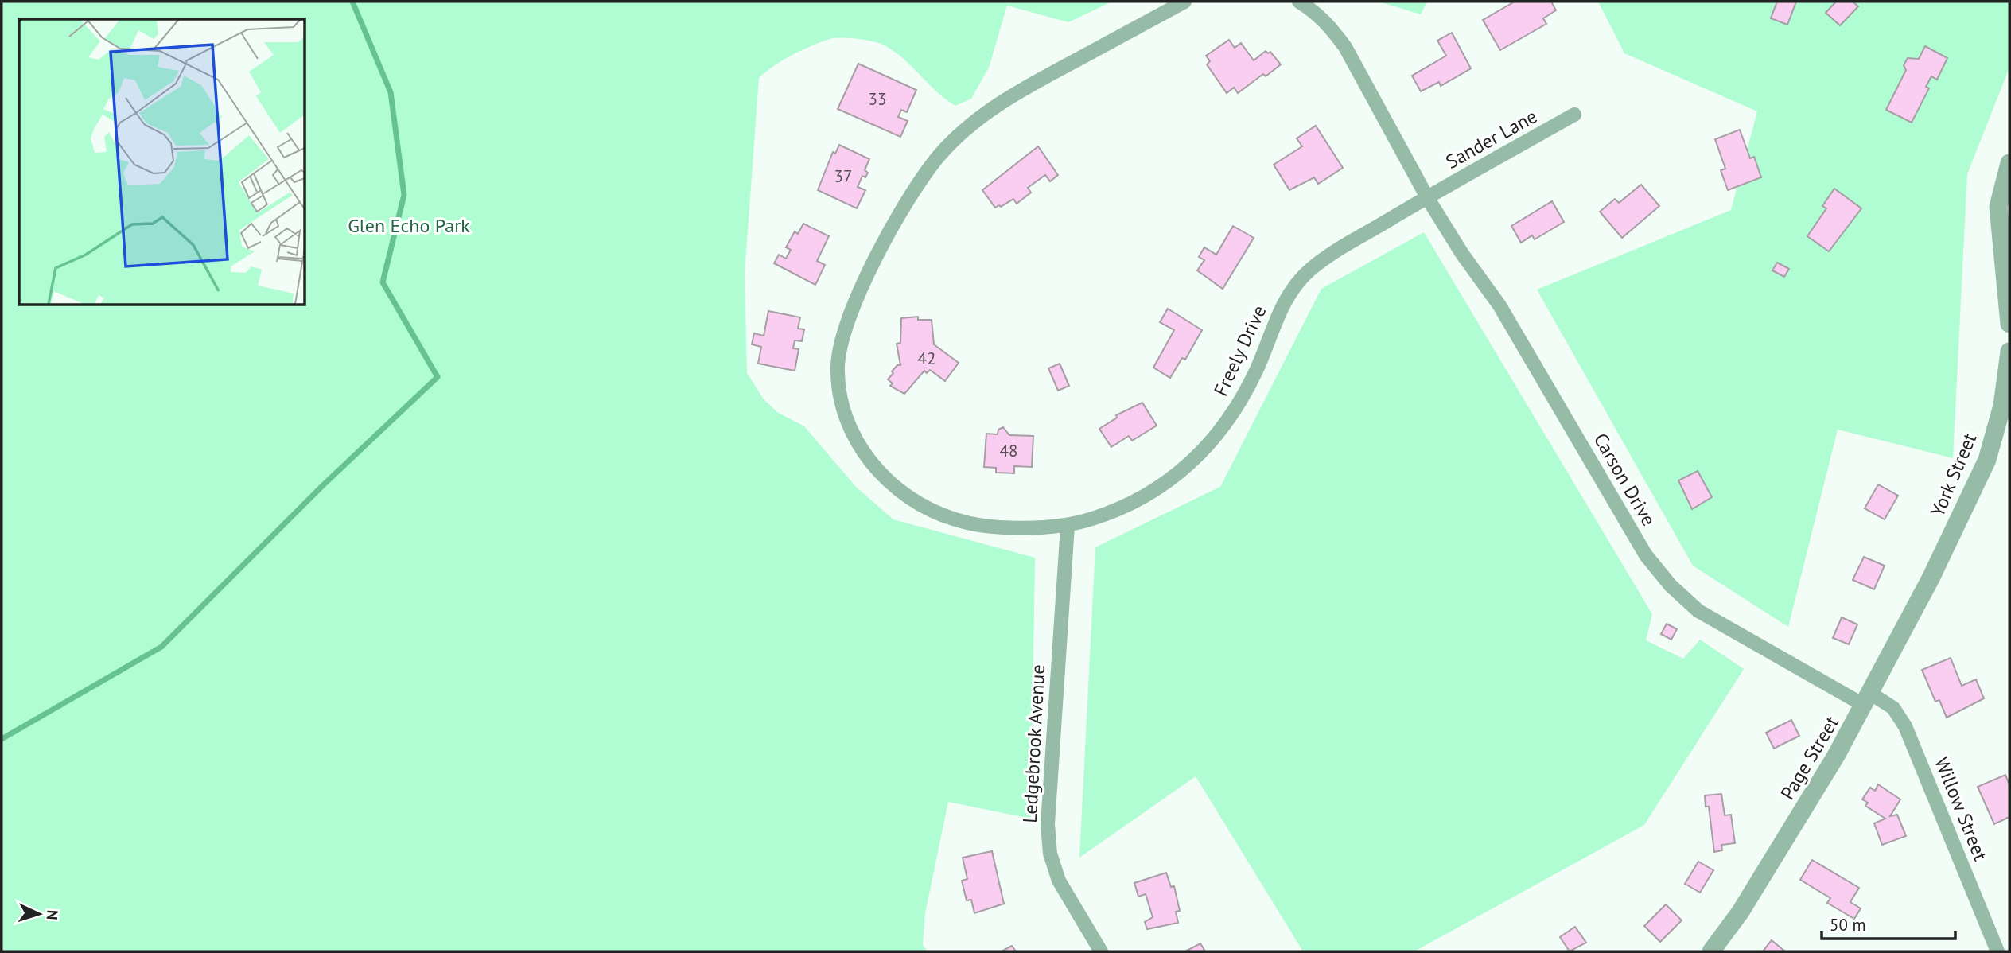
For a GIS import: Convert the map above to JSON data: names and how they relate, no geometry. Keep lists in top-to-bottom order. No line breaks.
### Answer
{"streets":{"street":["Sander Lane","Freely Drive","York Street","Carson Drive","Ledgebrook Avenue","Page Street","Willow Street"]},"crossings":[["Sander Lane","Freely Drive"],["Sander Lane","Carson Drive"],["Freely Drive","Carson Drive"],["Freely Drive","Ledgebrook Avenue"],["York Street","Page Street"],["Carson Drive","Page Street"],["Carson Drive","Willow Street"],["Page Street","Willow Street"]],"parks":["Glen Echo Park"],"house_numbers":["33","37","42","48"],"scale_bar":"50 m","north":"right"}
